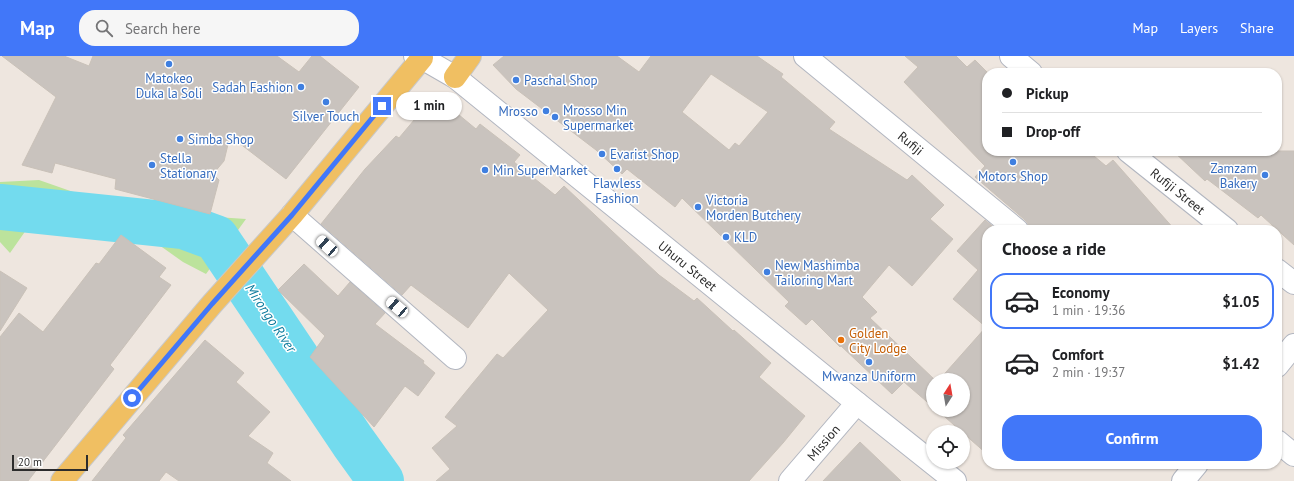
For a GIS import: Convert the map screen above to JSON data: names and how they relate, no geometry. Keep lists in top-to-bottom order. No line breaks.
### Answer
{"streets":{"street":["Rufiji","Rufiji Street","Uhuru Street","Mission"]},"crossings":[["Uhuru Street","Mission"]],"water":["Mirongo River"],"places":["Matokeo Duka la Soli","Paschal Shop","Sadah Fashion","Silver Touch","Mrosso","Mrosso Min Supermarket","Simba Shop","Evarist Shop","Motors Shop","Stella Stationary","Flawless Fashion","Min SuperMarket","Zamzam Bakery","Victoria Morden Butchery","KLD","New Mashimba Tailoring Mart","Golden City Lodge","Mwanza Uniform"],"scale_bar":"20 m","north":"top","page":{"header":"Map","search":"Search here","nav":["Map","Layers","Share"],"banner":["Pickup","Drop-off"],"bubble":"1 min","heading":"Choose a ride","list":[{"name":"Economy","note":"1 min · 19:36","value":"$1.05"},{"name":"Comfort","note":"2 min · 19:37","value":"$1.42"}],"buttons":"Confirm","scale":"20 m"}}
